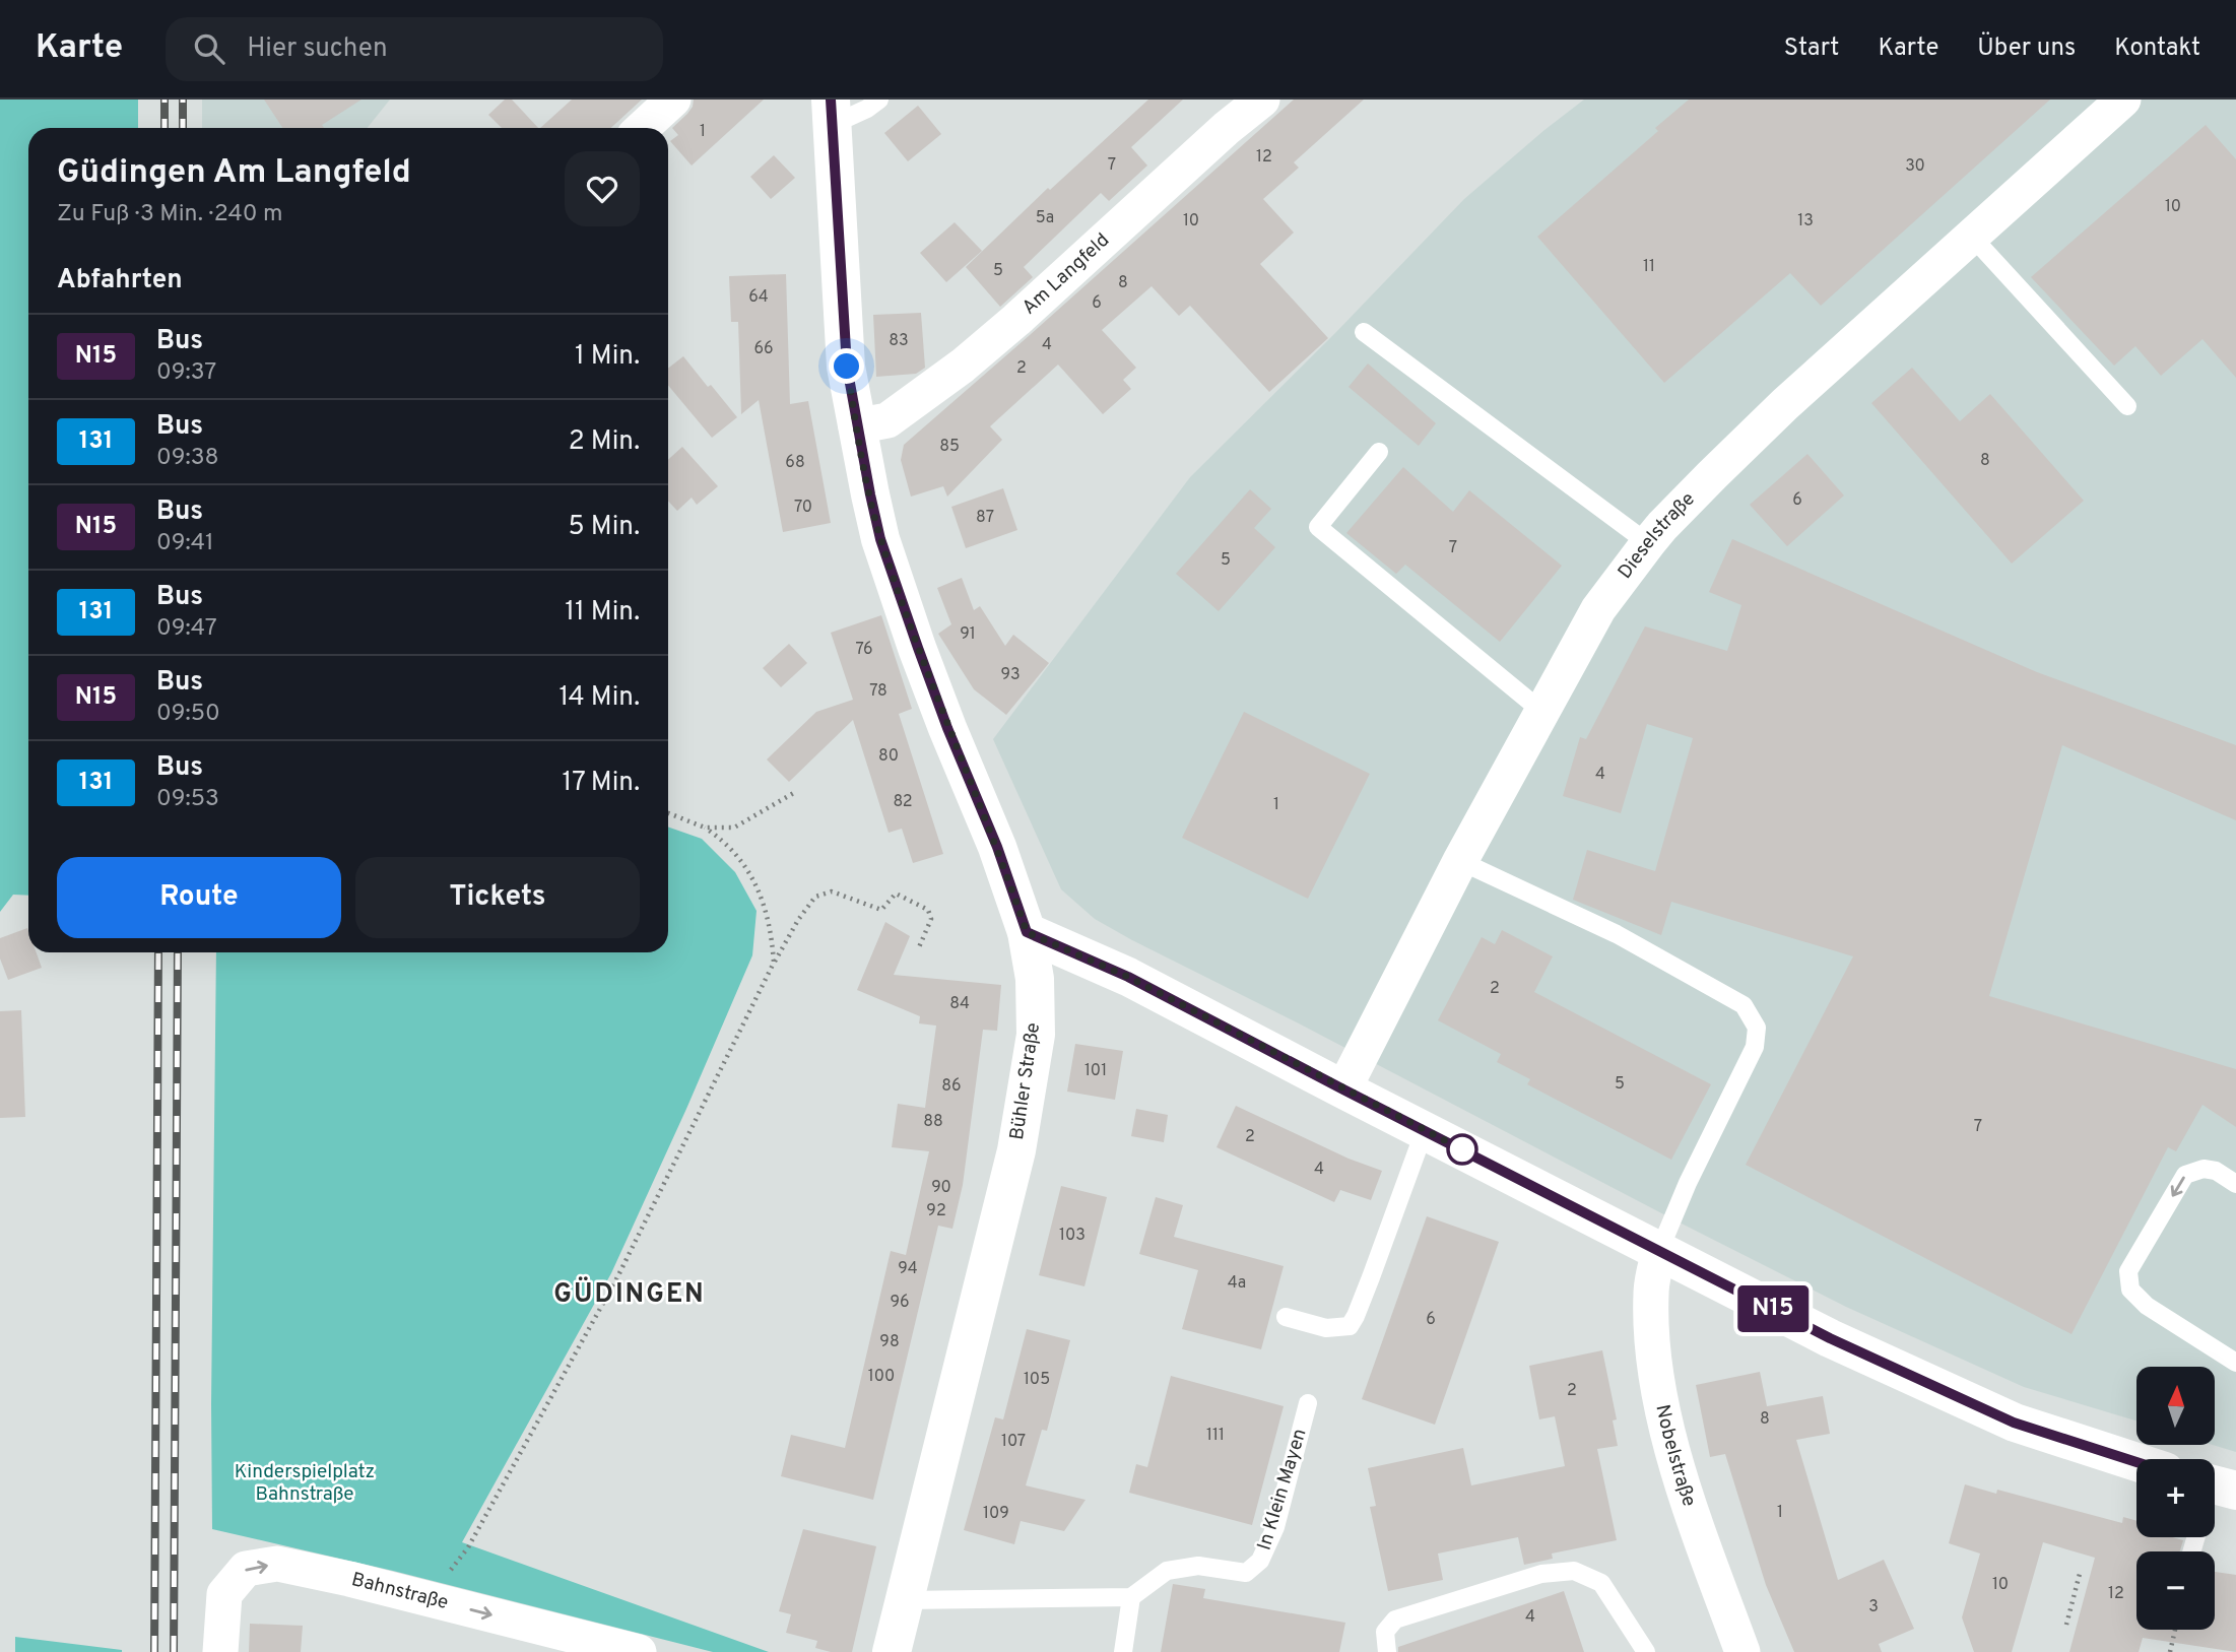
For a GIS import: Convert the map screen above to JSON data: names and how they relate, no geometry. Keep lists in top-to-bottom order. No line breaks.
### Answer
{"streets":{"main road":["Bühler Straße"],"street":["Am Langfeld","Dieselstraße","Nobelstraße","Bahnstraße"],"lane":["In Klein Mayen"]},"crossings":[["Am Langfeld","Bühler Straße"]],"one_way":["Bahnstraße"],"districts":["GÜDINGEN"],"parks":["Kinderspielplatz Bahnstraße"],"lines":["bus line N15"],"house_numbers":["1","12","7","30","10","5a","10","13","11","5","8","64","6","83","4","66","2","85","8","68","6","70","87","7","5","91","76","93","78","80","4","82","1","2","84","101","5","86","88","7","2","4","90","92","103","94","4a","96","6","98","100","105","2","8","111","107","1","109","10","12","3","4"],"north":"top","page":{"header":"Karte","search":"Hier suchen","nav":["Start","Karte","Über uns","Kontakt"],"on_map":"N15","heading":[["Güdingen Am Langfeld","Zu Fuß · 3 Min. · 240 m"],"Abfahrten"],"list":[{"mark":"N15","name":"Bus","note":"09:37","value":"1 Min."},{"mark":"131","name":"Bus","note":"09:38","value":"2 Min."},{"mark":"N15","name":"Bus","note":"09:41","value":"5 Min."},{"mark":"131","name":"Bus","note":"09:47","value":"11 Min."},{"mark":"N15","name":"Bus","note":"09:50","value":"14 Min."},{"mark":"131","name":"Bus","note":"09:53","value":"17 Min."}],"buttons":["Route","Tickets"],"map_buttons":["+","−"]}}
